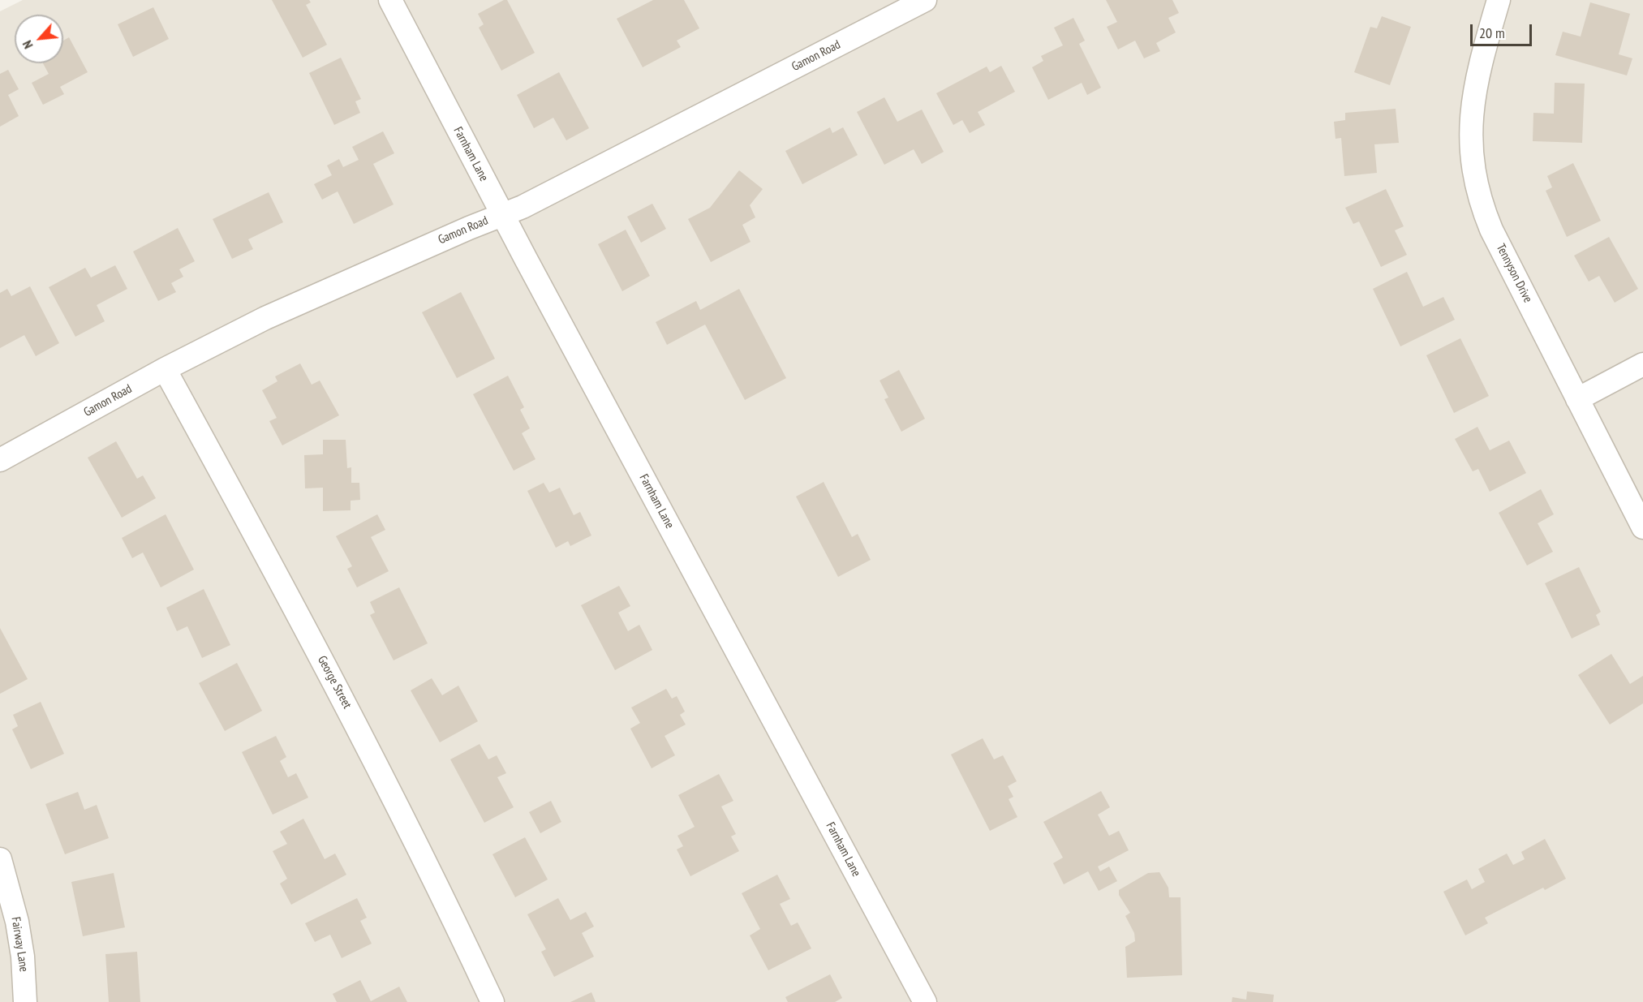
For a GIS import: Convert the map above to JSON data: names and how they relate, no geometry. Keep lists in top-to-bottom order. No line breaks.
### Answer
{"streets":{"street":["Gamon Road","Farnham Lane","Tennyson Drive","George Street","Fairway Lane"]},"crossings":[["Gamon Road","Farnham Lane"],["Gamon Road","George Street"]],"scale_bar":"20 m","north":"bottom left"}
